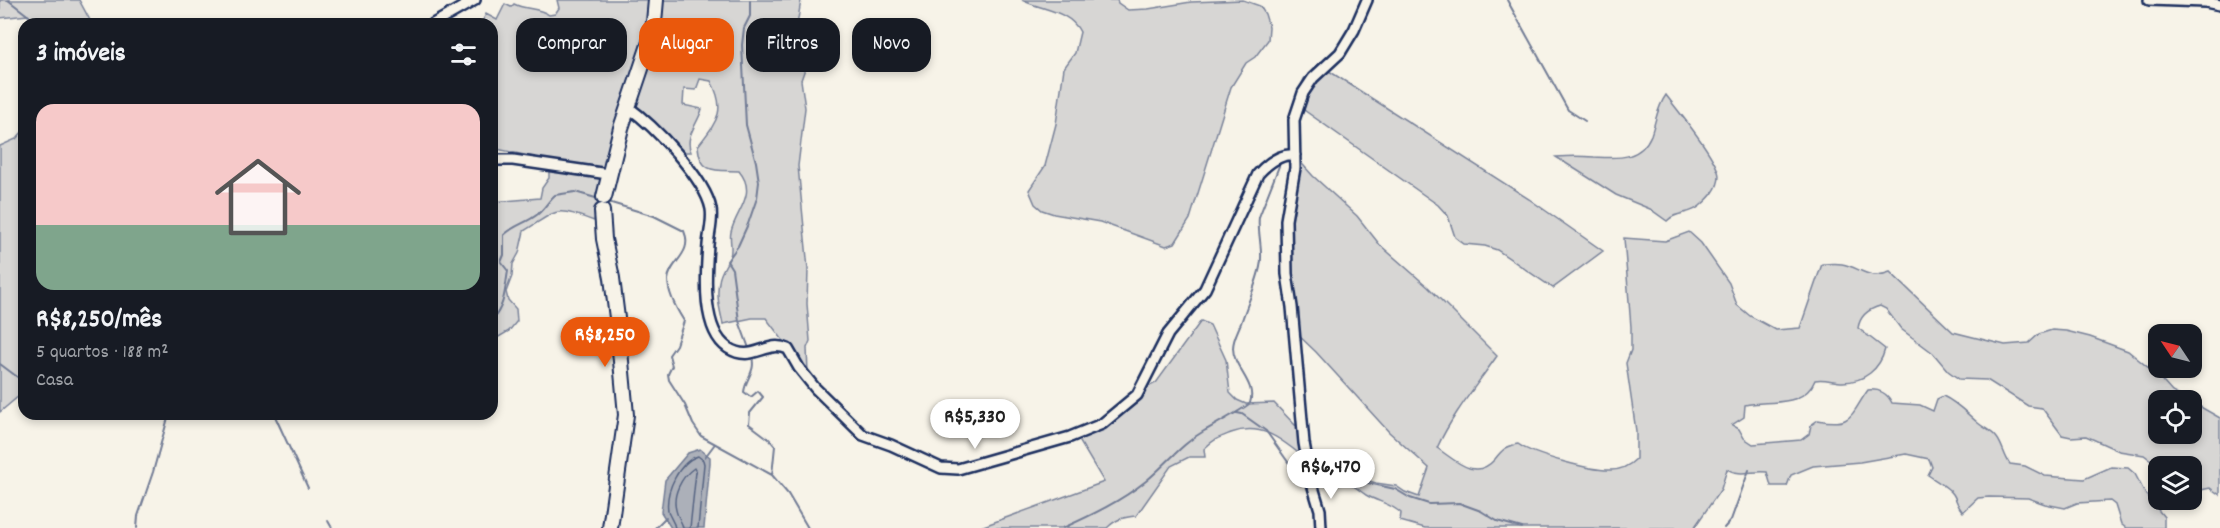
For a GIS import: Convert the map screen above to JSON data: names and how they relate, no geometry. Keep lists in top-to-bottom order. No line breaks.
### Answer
{"north":"top left","page":{"chip":["Comprar","Alugar","Filtros","Novo"],"heading":"3 imóveis","list":[{"name":"R$8,250/mês","note":"5 quartos · 188 m² · Casa"}],"price":["R$8,250","R$5,330","R$6,470"]}}
